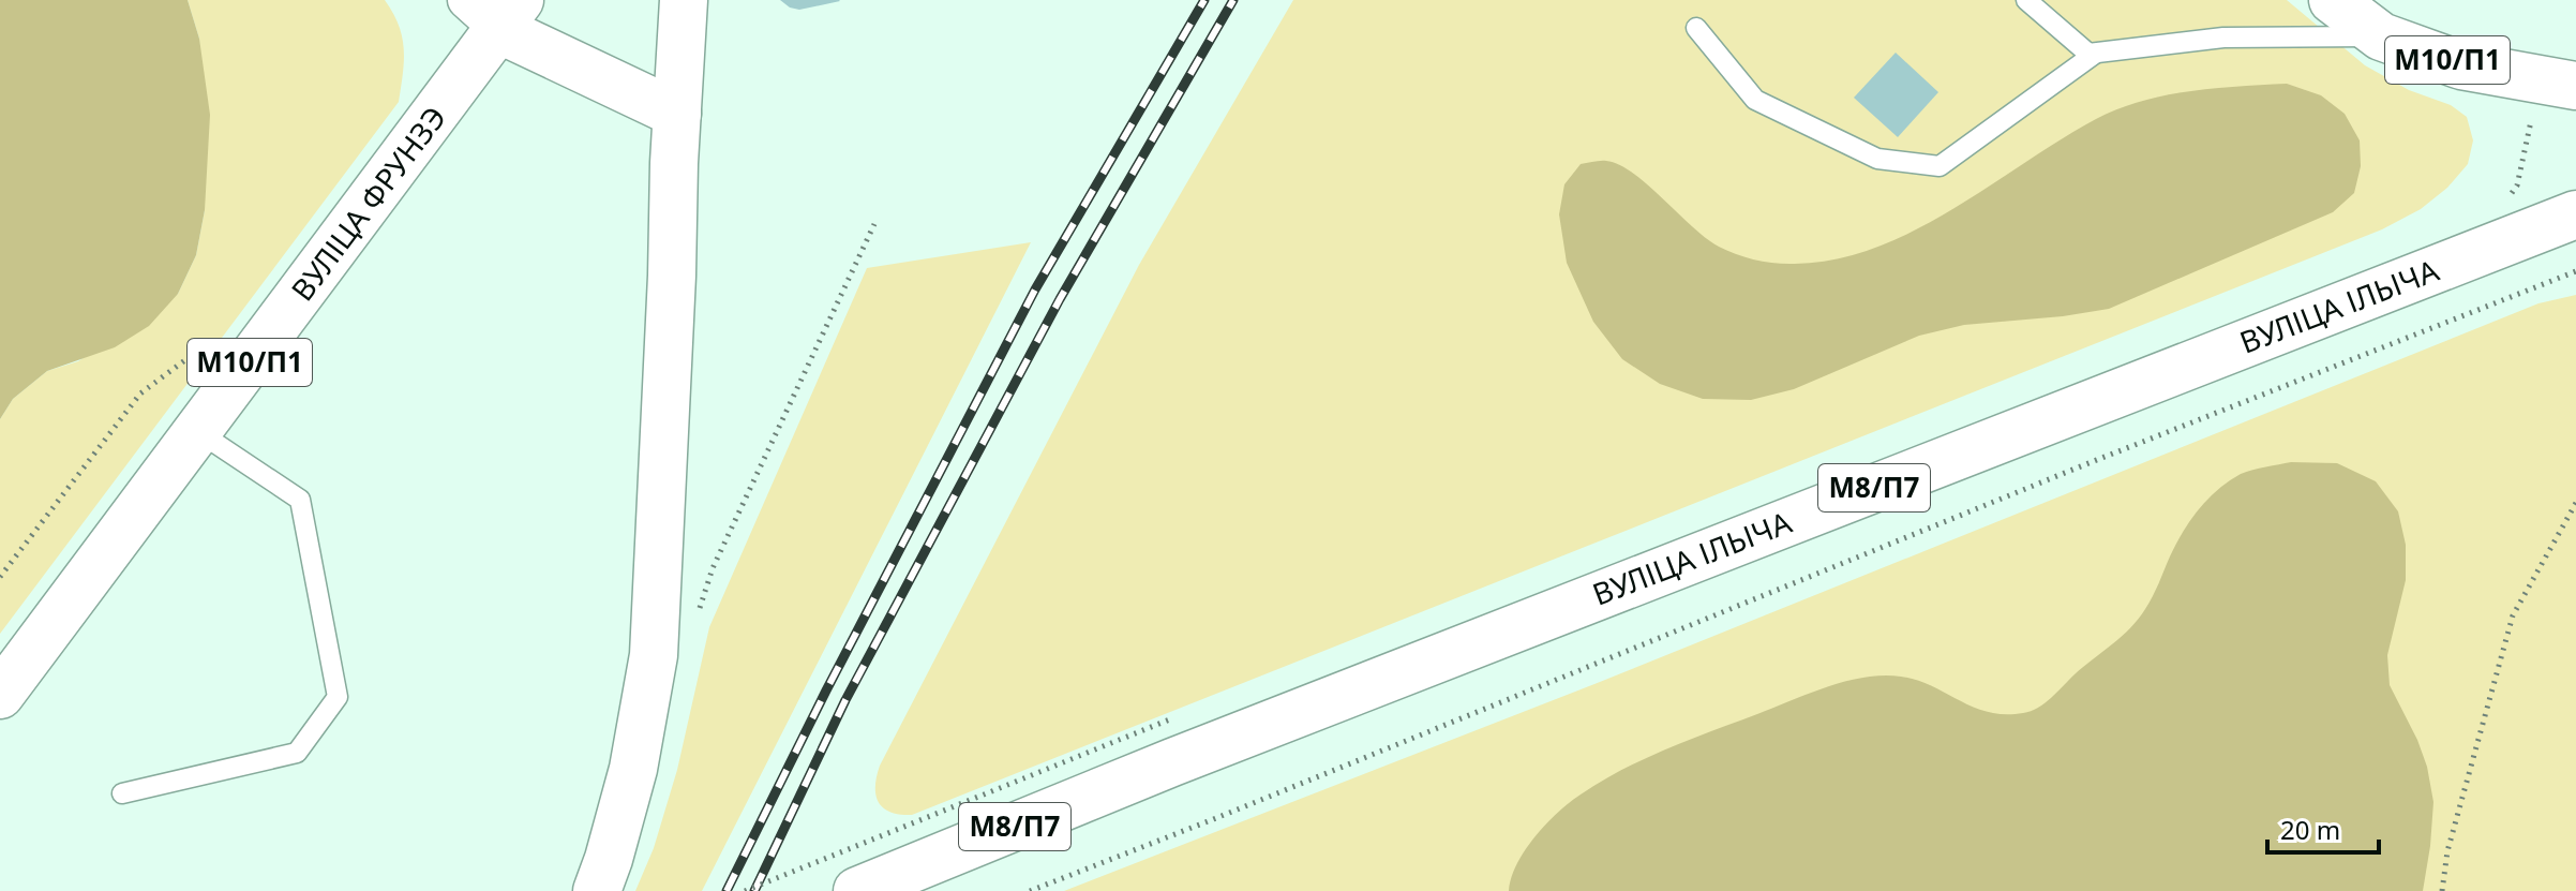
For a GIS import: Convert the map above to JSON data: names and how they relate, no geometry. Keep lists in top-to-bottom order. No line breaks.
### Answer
{"streets":{"main road":["М10/П1","ВУЛІЦА ФРУНЗЭ","ВУЛІЦА ІЛЬІЧА","М8/П7"]},"scale_bar":"20 m"}
